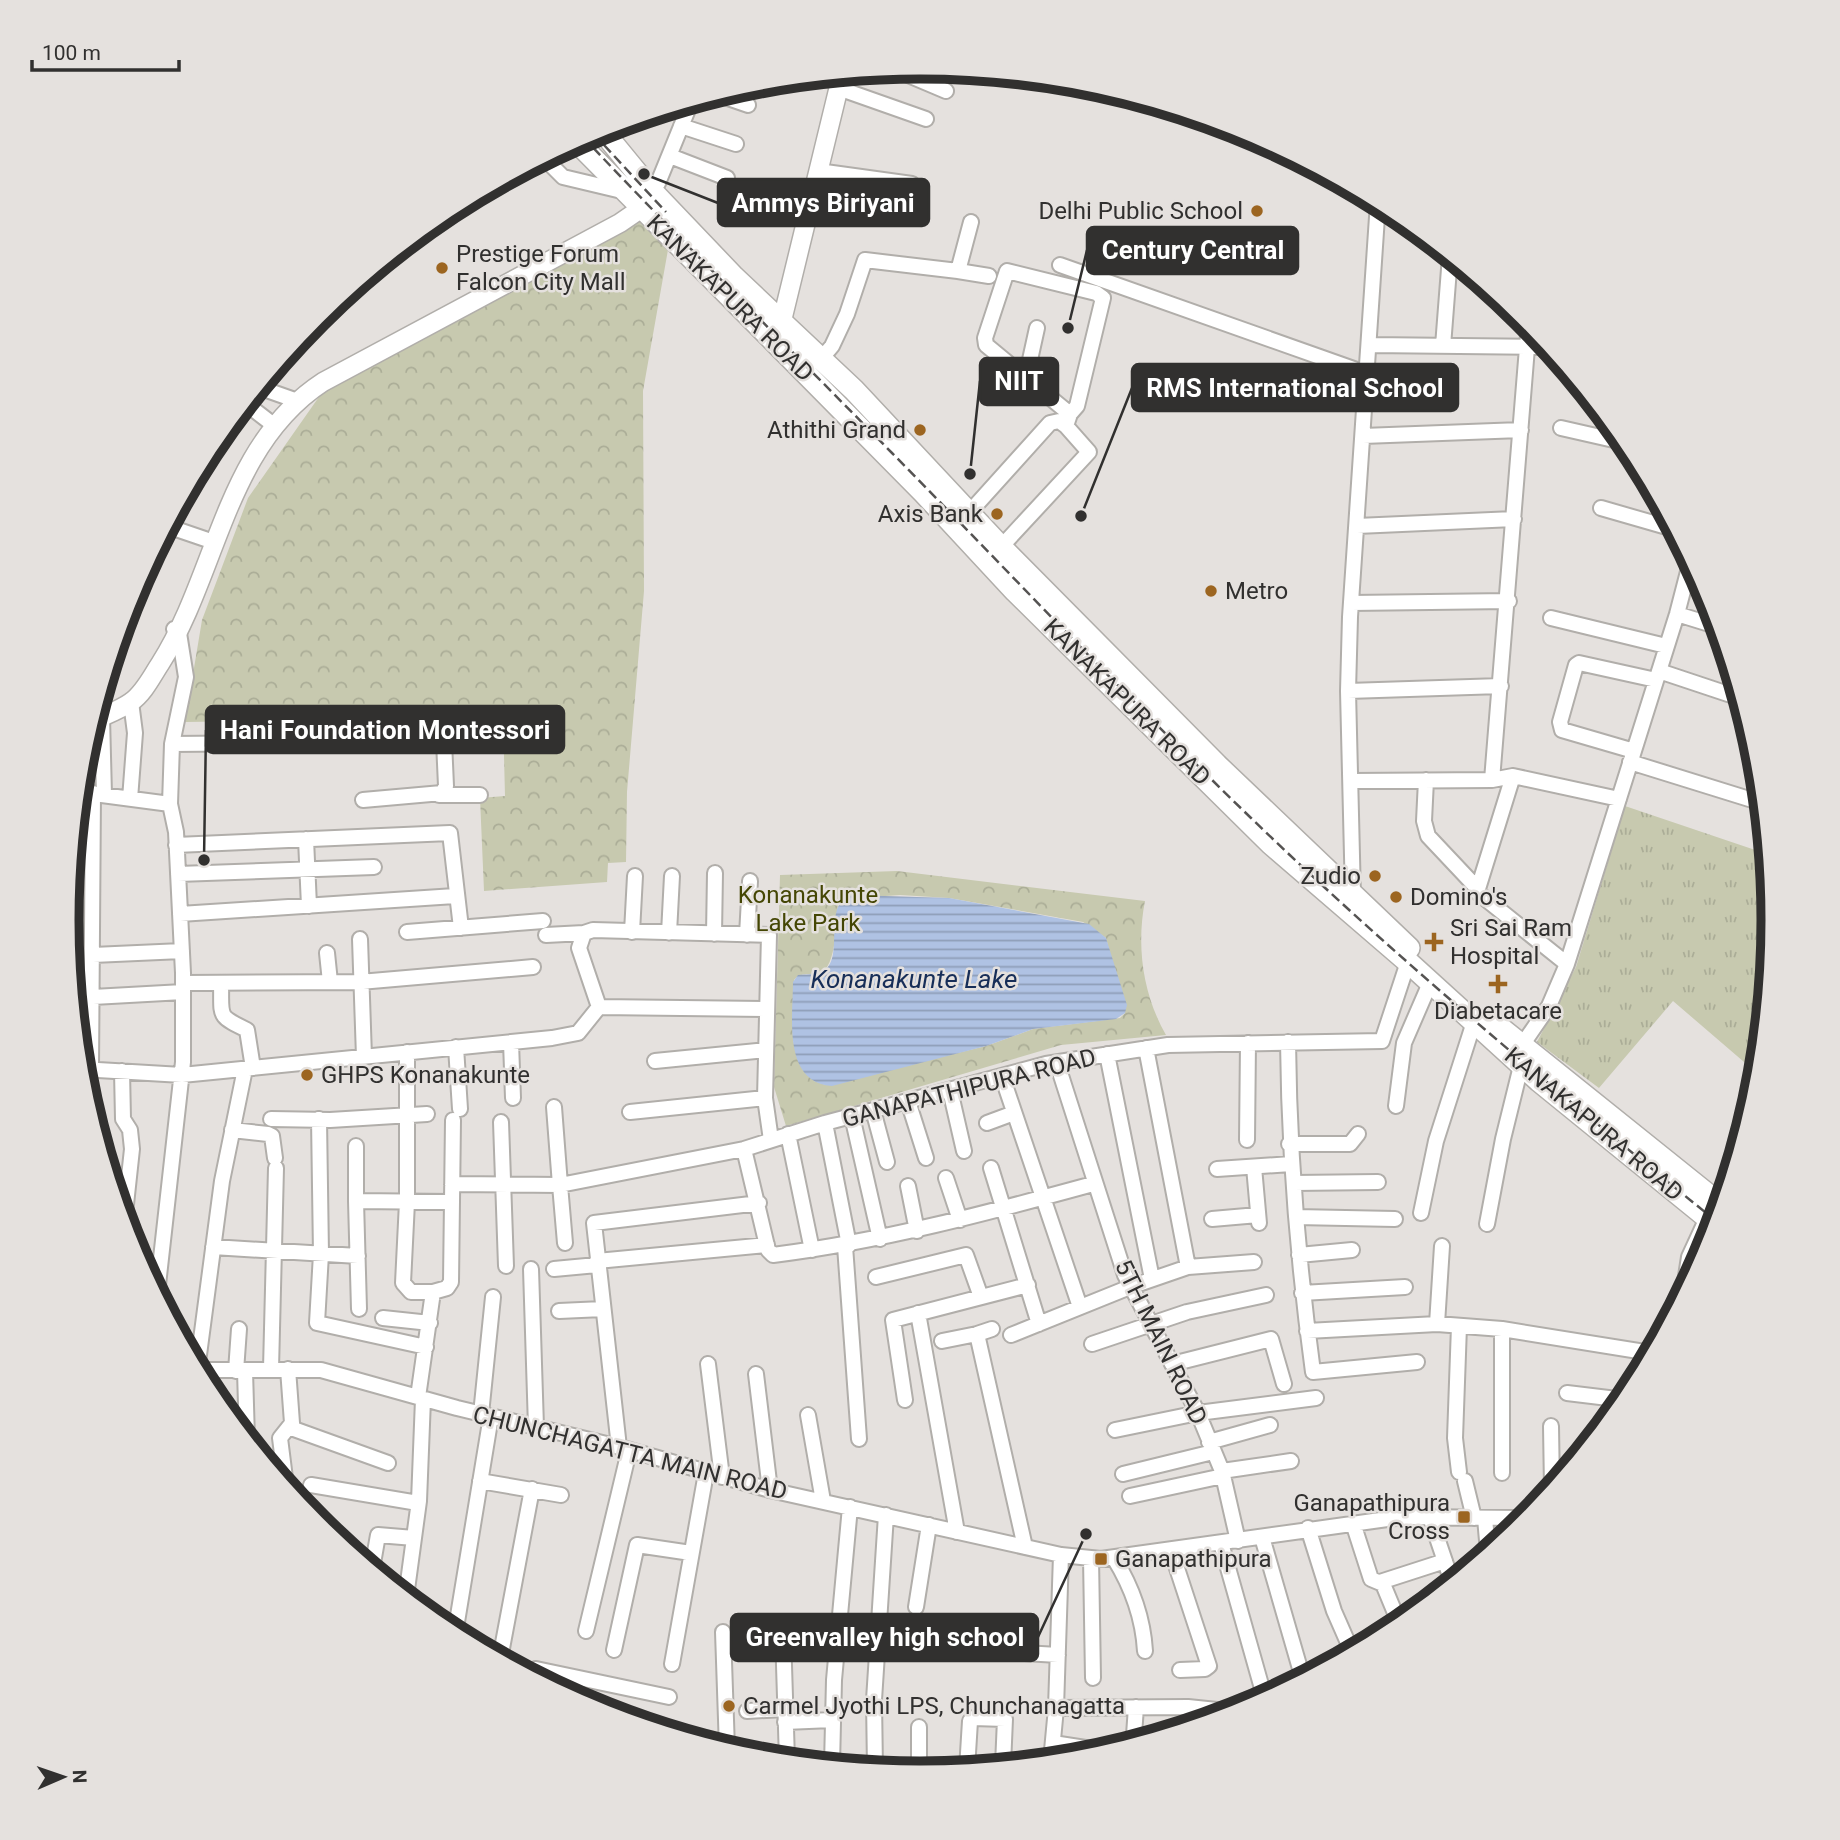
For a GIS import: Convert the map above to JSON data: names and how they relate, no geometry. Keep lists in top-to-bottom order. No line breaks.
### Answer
{"streets":{"highway":["KANAKAPURA ROAD"],"street":["GANAPATHIPURA ROAD","5TH MAIN ROAD","CHUNCHAGATTA MAIN ROAD"]},"crossings":[["KANAKAPURA ROAD","GANAPATHIPURA ROAD"],["GANAPATHIPURA ROAD","5TH MAIN ROAD"],["5TH MAIN ROAD","CHUNCHAGATTA MAIN ROAD"]],"water":["Konanakunte Lake"],"parks":["Konanakunte Lake Park"],"places":{"other":["Ammys Biriyani","Delhi Public School","Prestige Forum Falcon City Mall","Century Central","Athithi Grand","NIIT","Axis Bank","RMS International School","Metro","Hani Foundation Montessori","Zudio","Domino's","GHPS Konanakunte","Greenvalley high school","Carmel Jyothi LPS, Chunchanagatta"],"health":["Sri Sai Ram Hospital","Diabetacare"],"transit":["Ganapathipura Cross","Ganapathipura"]},"scale_bar":"100 m","north":"right"}
